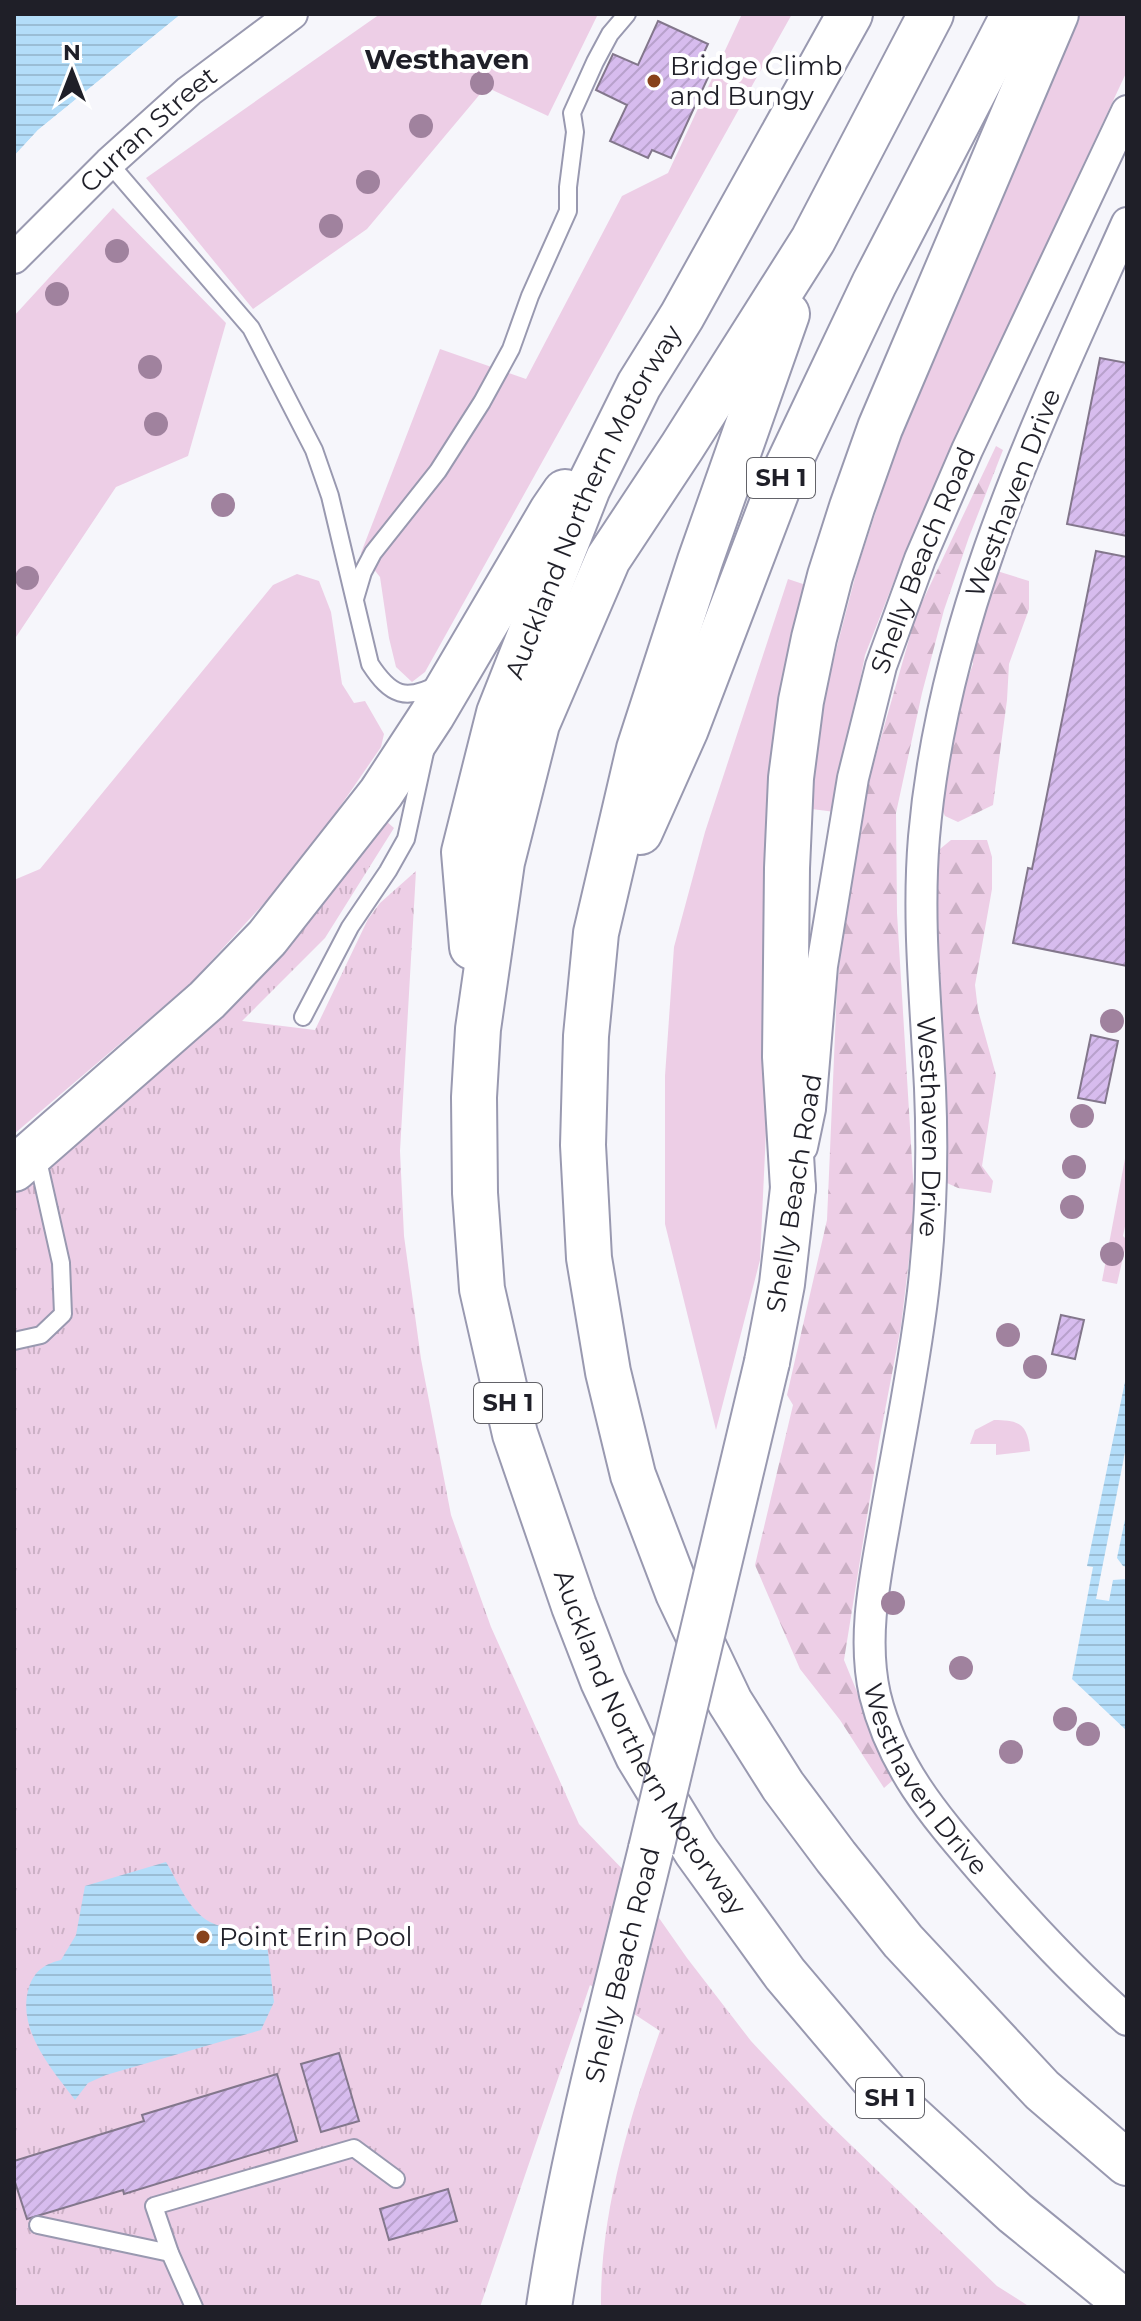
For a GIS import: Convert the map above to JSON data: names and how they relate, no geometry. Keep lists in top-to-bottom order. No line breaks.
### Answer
{"streets":{"main road":["SH 1","Auckland Northern Motorway","Shelly Beach Road"],"street":["Curran Street","Westhaven Drive"]},"districts":["Westhaven"],"places":["Bridge Climb and Bungy","Point Erin Pool"],"north":"top"}
